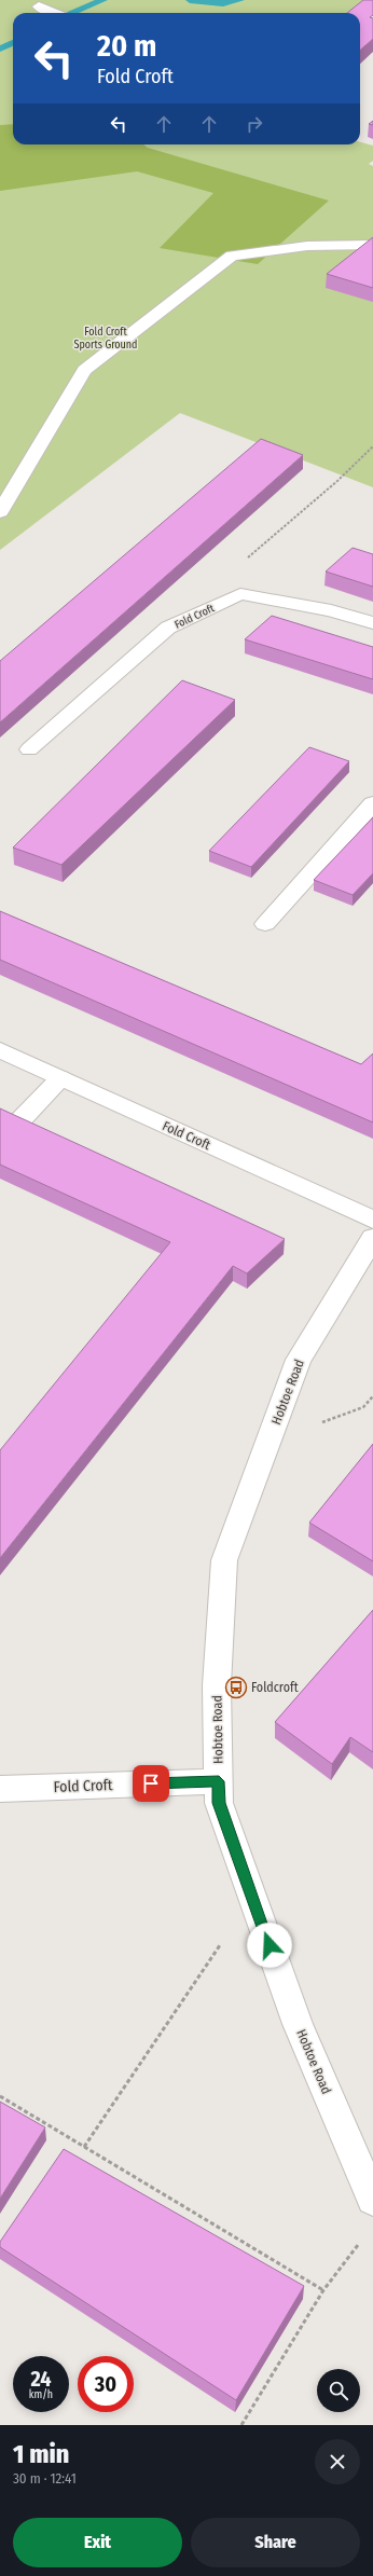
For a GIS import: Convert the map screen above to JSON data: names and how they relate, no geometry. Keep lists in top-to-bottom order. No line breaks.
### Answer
{"streets":{"street":["Fold Croft","Hobtoe Road"]},"crossings":[["Fold Croft","Hobtoe Road"]],"parks":["Fold Croft Sports Ground"],"places":{"bus stop":["Foldcroft"]},"page":{"turn":["20 m","Fold Croft"],"speed":"24 km/h","limit":"30","heading":["1 min","30 m · 12:41"],"buttons":["Exit","Share"]}}
